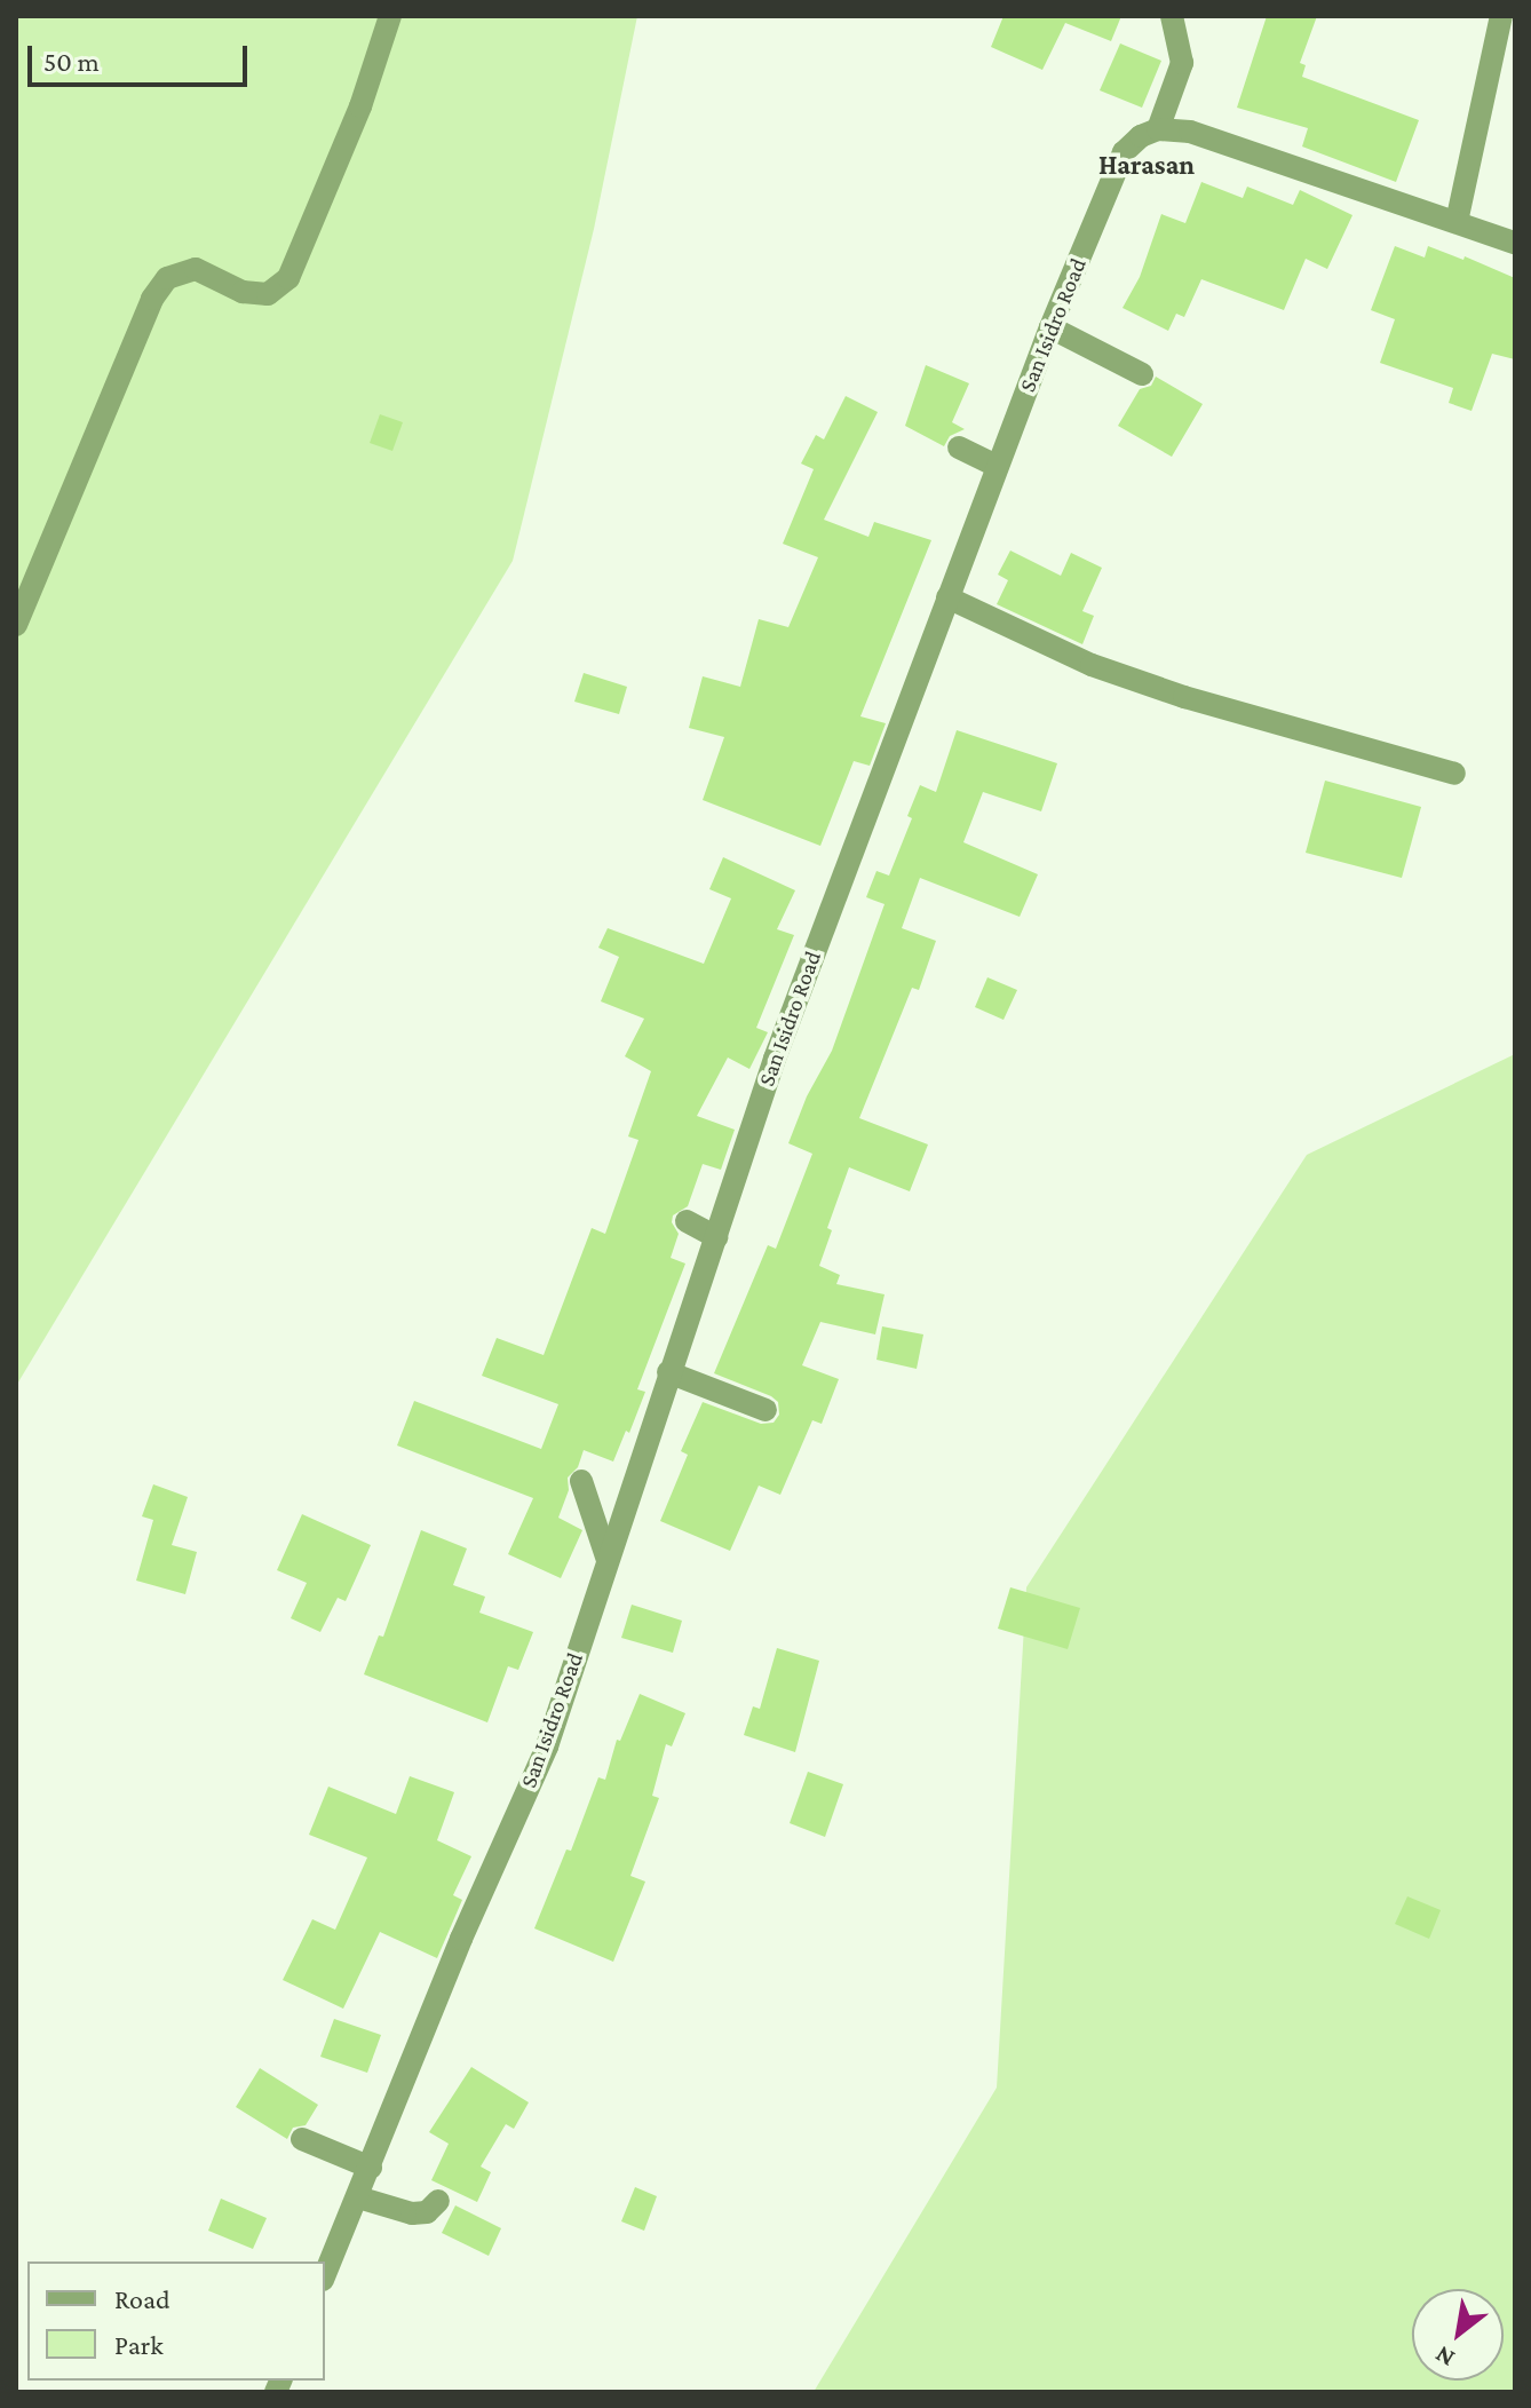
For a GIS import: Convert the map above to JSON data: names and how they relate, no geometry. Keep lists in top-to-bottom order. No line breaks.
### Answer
{"streets":{"street":["San Isidro Road"]},"districts":["Harasan"],"legend":["Road","Park"],"scale_bar":"50 m","north":"bottom left"}
